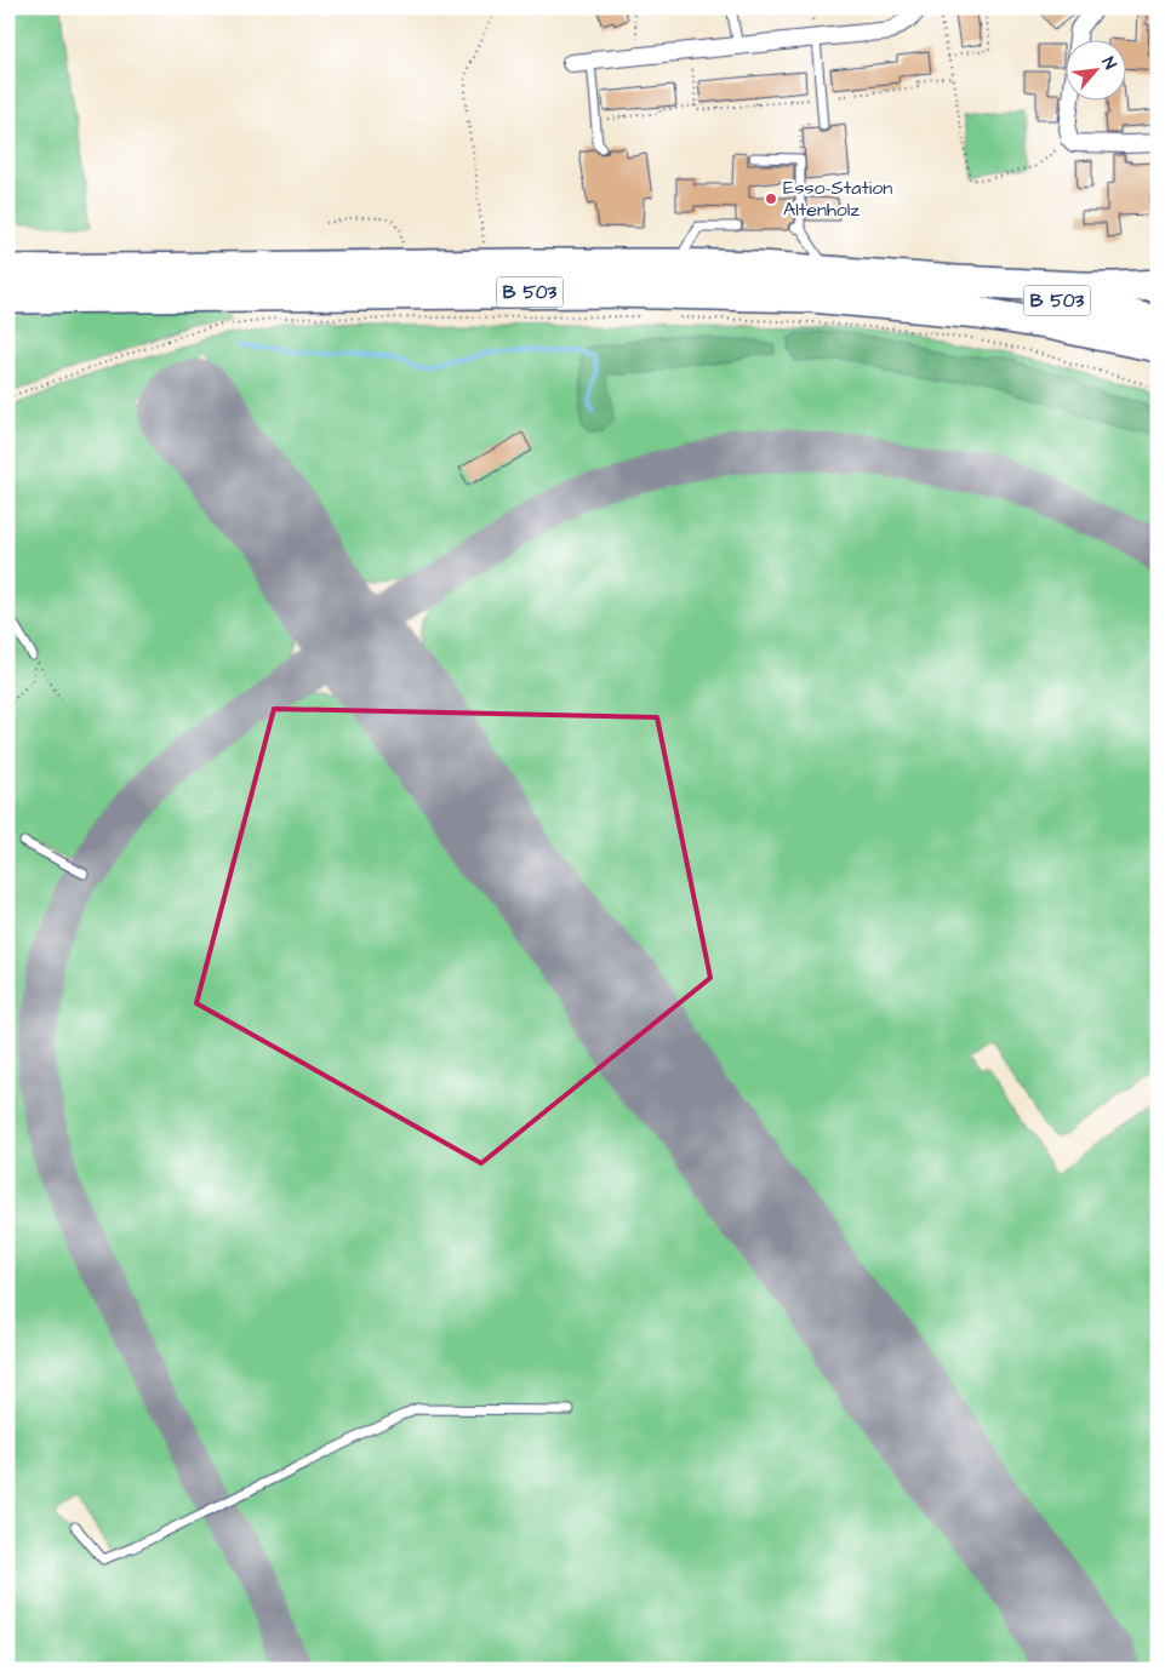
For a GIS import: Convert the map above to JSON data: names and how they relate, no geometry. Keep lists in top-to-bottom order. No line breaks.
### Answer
{"streets":{"highway":["B 503"]},"places":["Esso-Station Altenholz"],"north":"top right"}
